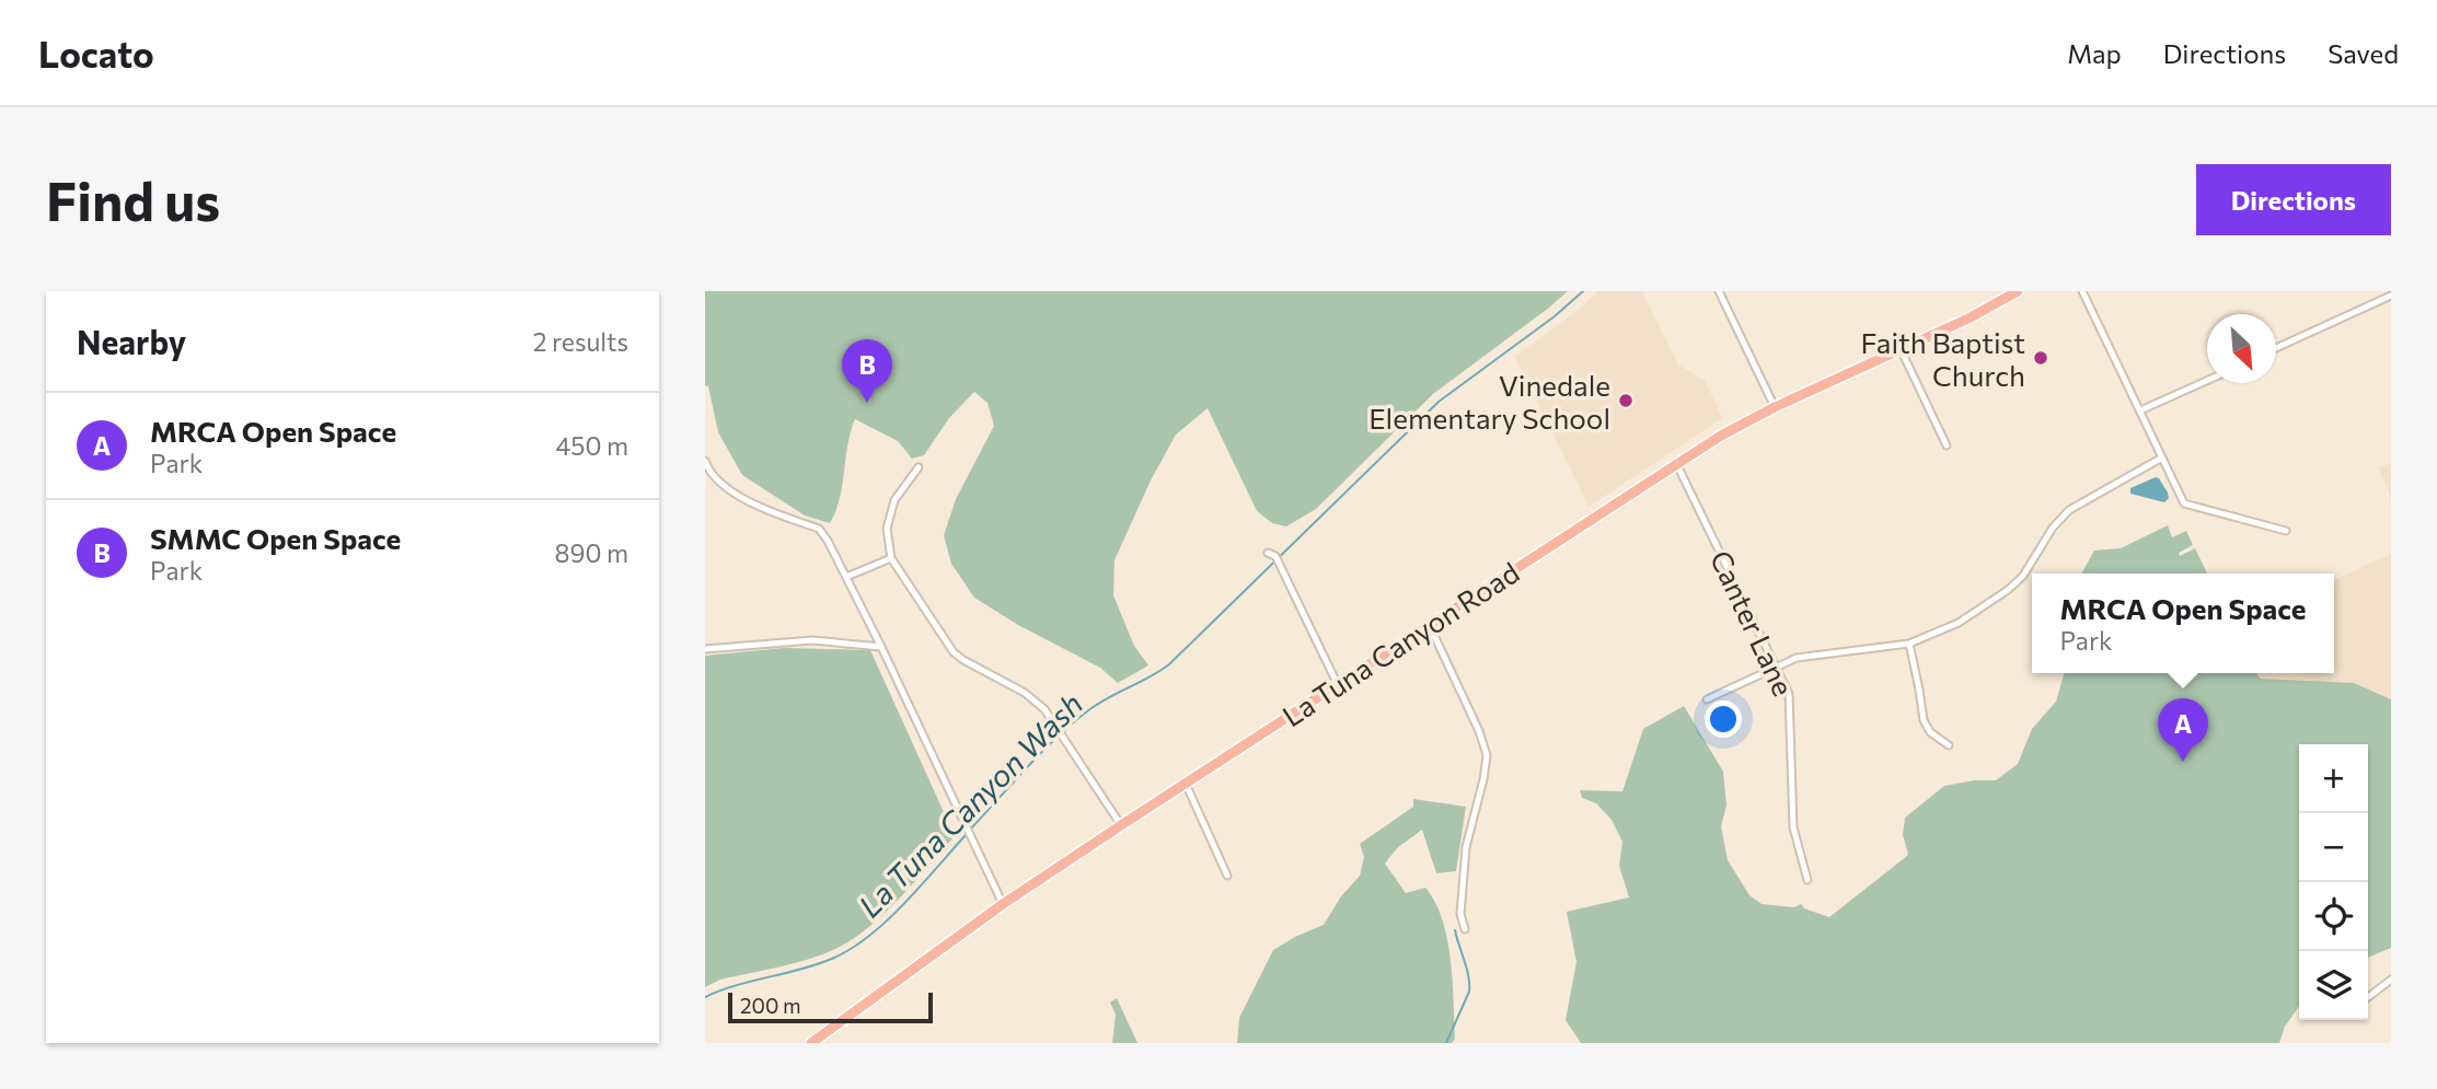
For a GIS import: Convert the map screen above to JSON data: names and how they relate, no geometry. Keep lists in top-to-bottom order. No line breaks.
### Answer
{"streets":{"main road":["La Tuna Canyon Road"],"street":["Canter Lane"]},"crossings":[["Canter Lane","La Tuna Canyon Road"]],"water":["La Tuna Canyon Wash"],"places":["Faith Baptist Church","Vinedale Elementary School"],"scale_bar":"200 m","north":"bottom right","page":{"header":"Locato","nav":["Map","Directions","Saved"],"buttons":"Directions","title":"Find us","heading":["Nearby","2 results"],"pins":["B","A"],"list":[{"mark":"A","name":"MRCA Open Space","note":"Park","value":"450 m"},{"mark":"B","name":"SMMC Open Space","note":"Park","value":"890 m"}],"popup":["MRCA Open Space","Park"],"map_buttons":["+","−"],"scale":"200 m"}}
